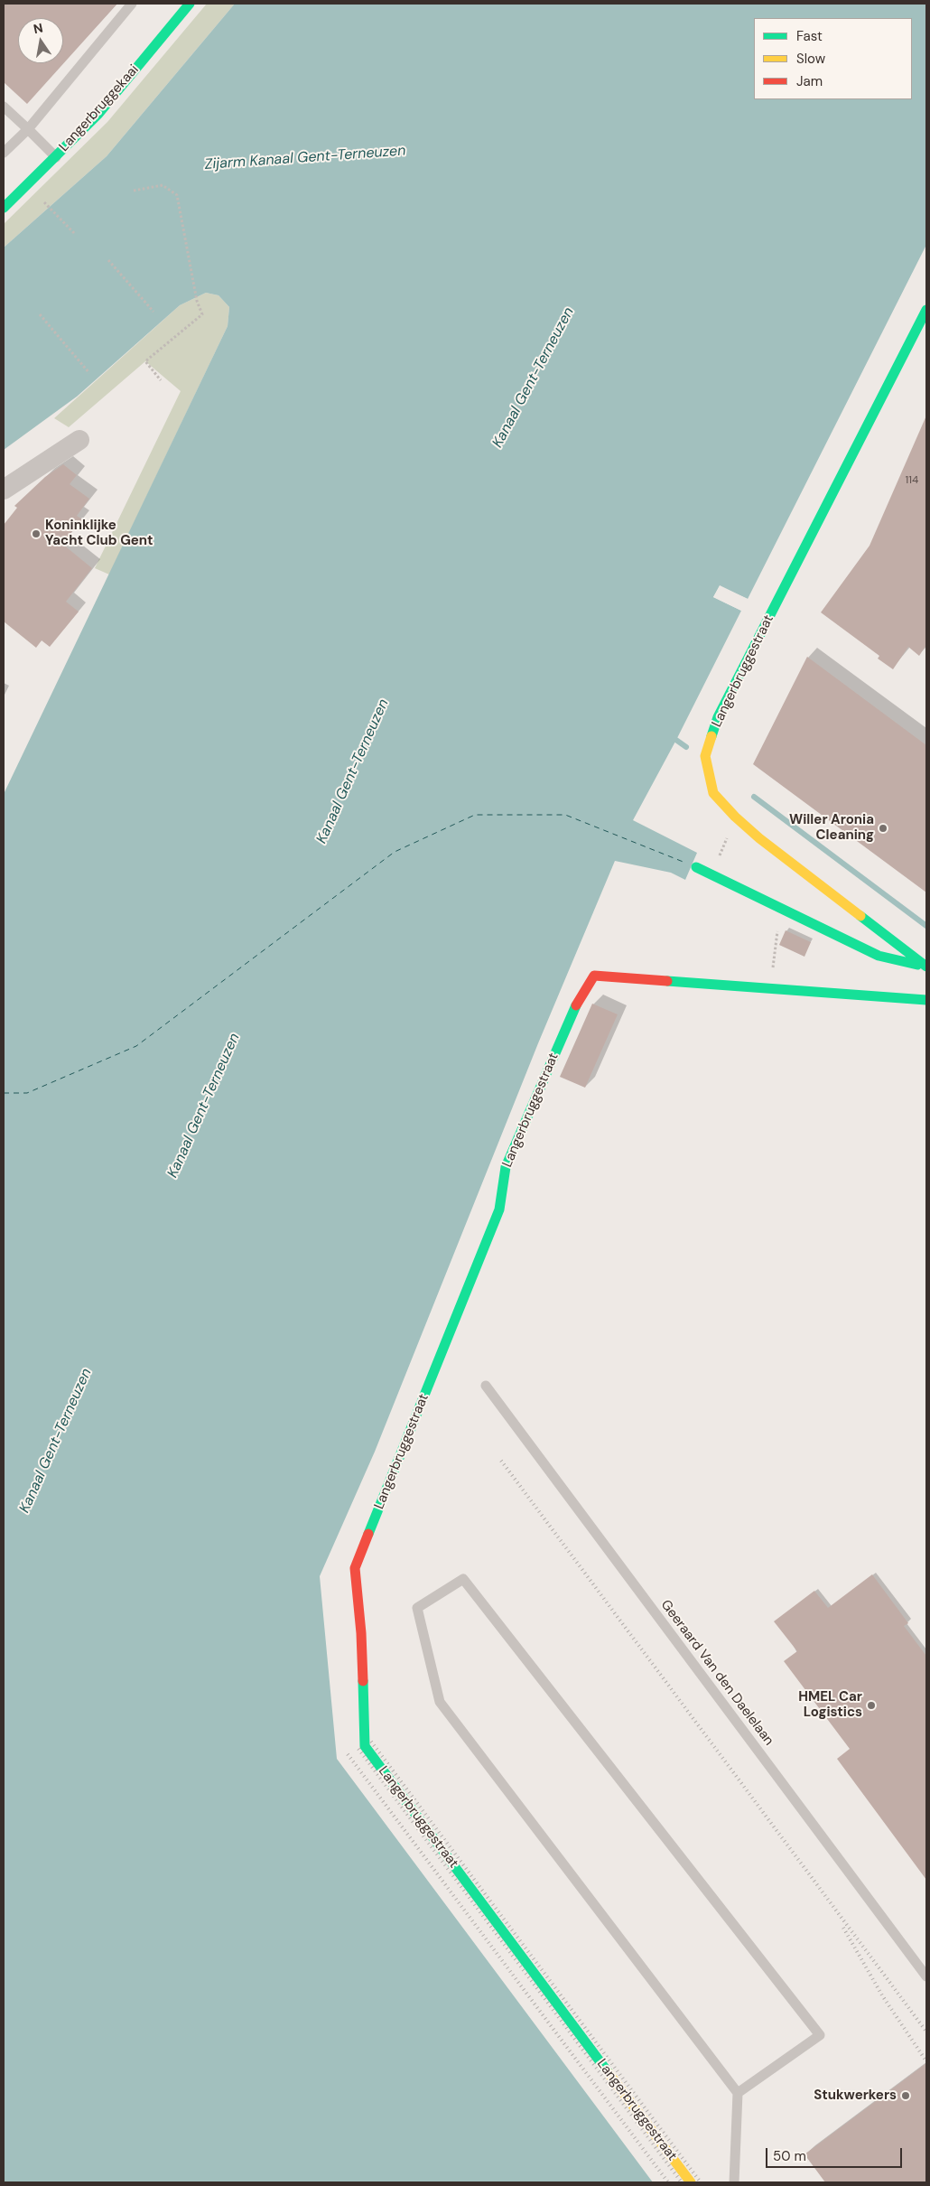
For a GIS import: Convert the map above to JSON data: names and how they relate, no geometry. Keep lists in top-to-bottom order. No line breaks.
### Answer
{"streets":{"street":["Langerbruggekaai","Langerbruggestraat"],"lane":["Geeraard Van den Daelelaan"]},"water":["Zijarm Kanaal Gent-Terneuzen","Kanaal Gent-Terneuzen"],"places":["Koninklijke Yacht Club Gent","Willer Aronia Cleaning","HMEL Car Logistics","Stukwerkers"],"house_numbers":["114"],"legend":["Fast","Slow","Jam"],"scale_bar":"50 m","north":"top"}
